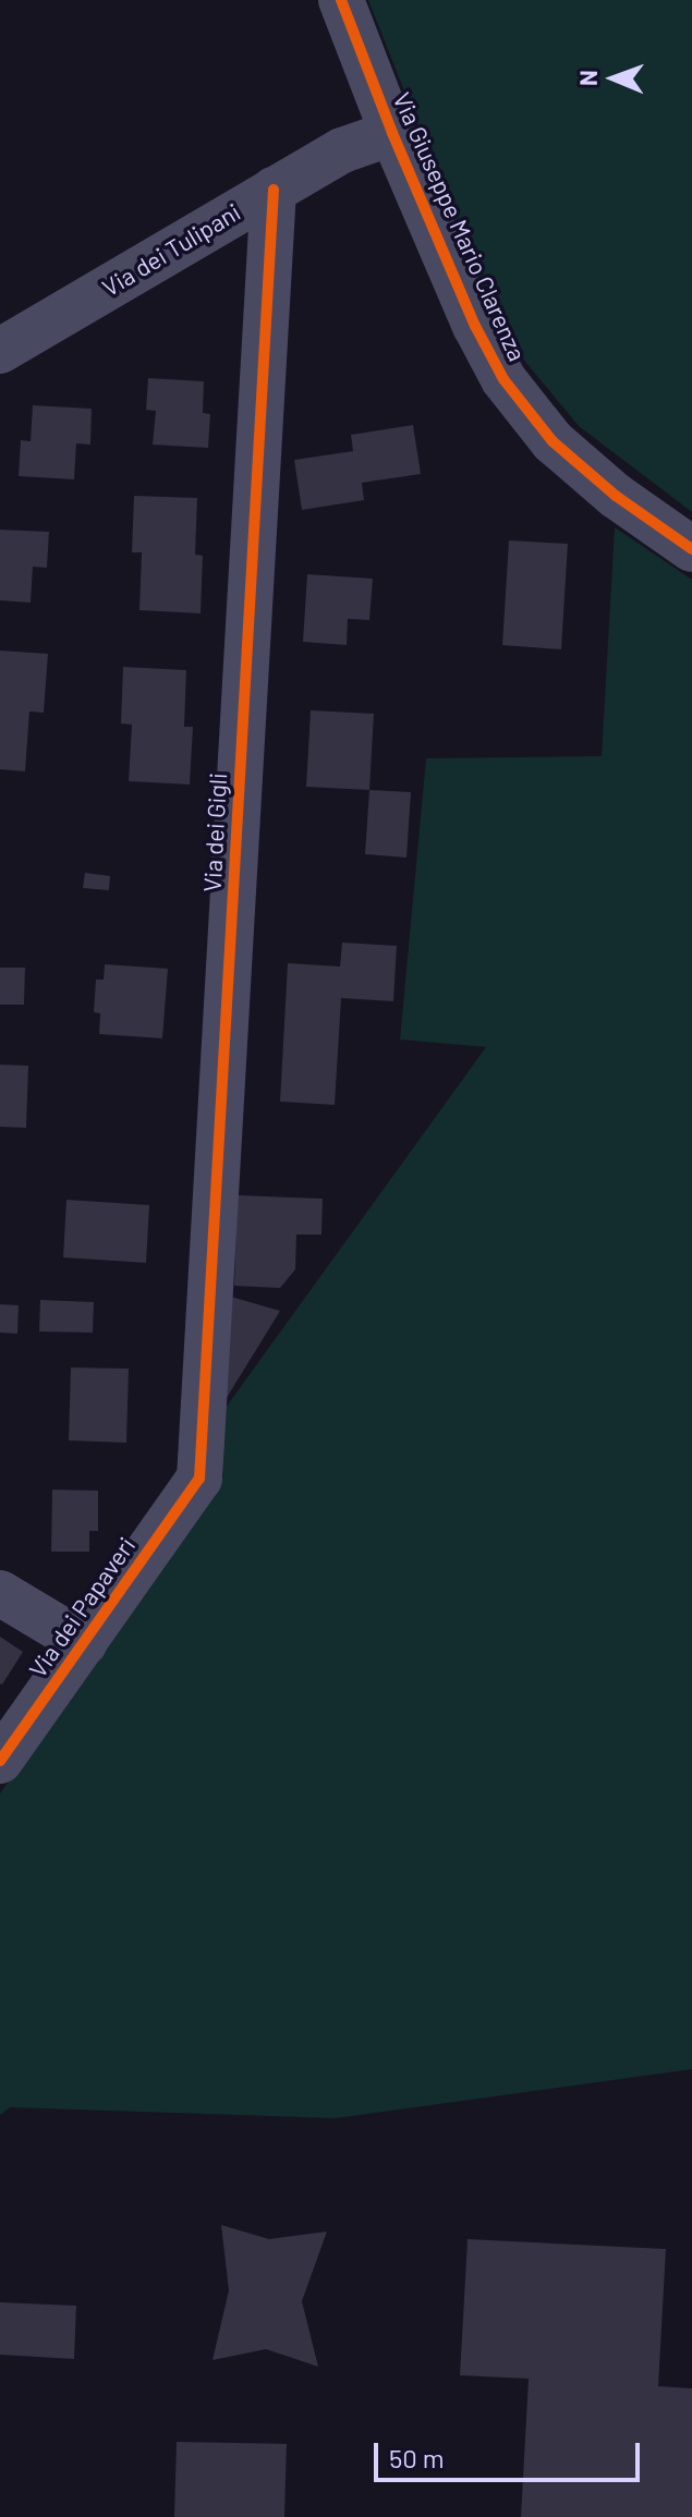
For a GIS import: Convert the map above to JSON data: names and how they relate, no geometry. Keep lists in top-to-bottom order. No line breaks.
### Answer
{"streets":{"street":["Via Giuseppe Mario Clarenza","Via dei Tulipani","Via dei Gigli","Via dei Papaveri"]},"crossings":[["Via Giuseppe Mario Clarenza","Via dei Tulipani"],["Via dei Tulipani","Via dei Gigli"],["Via dei Gigli","Via dei Papaveri"]],"scale_bar":"50 m","north":"left"}
